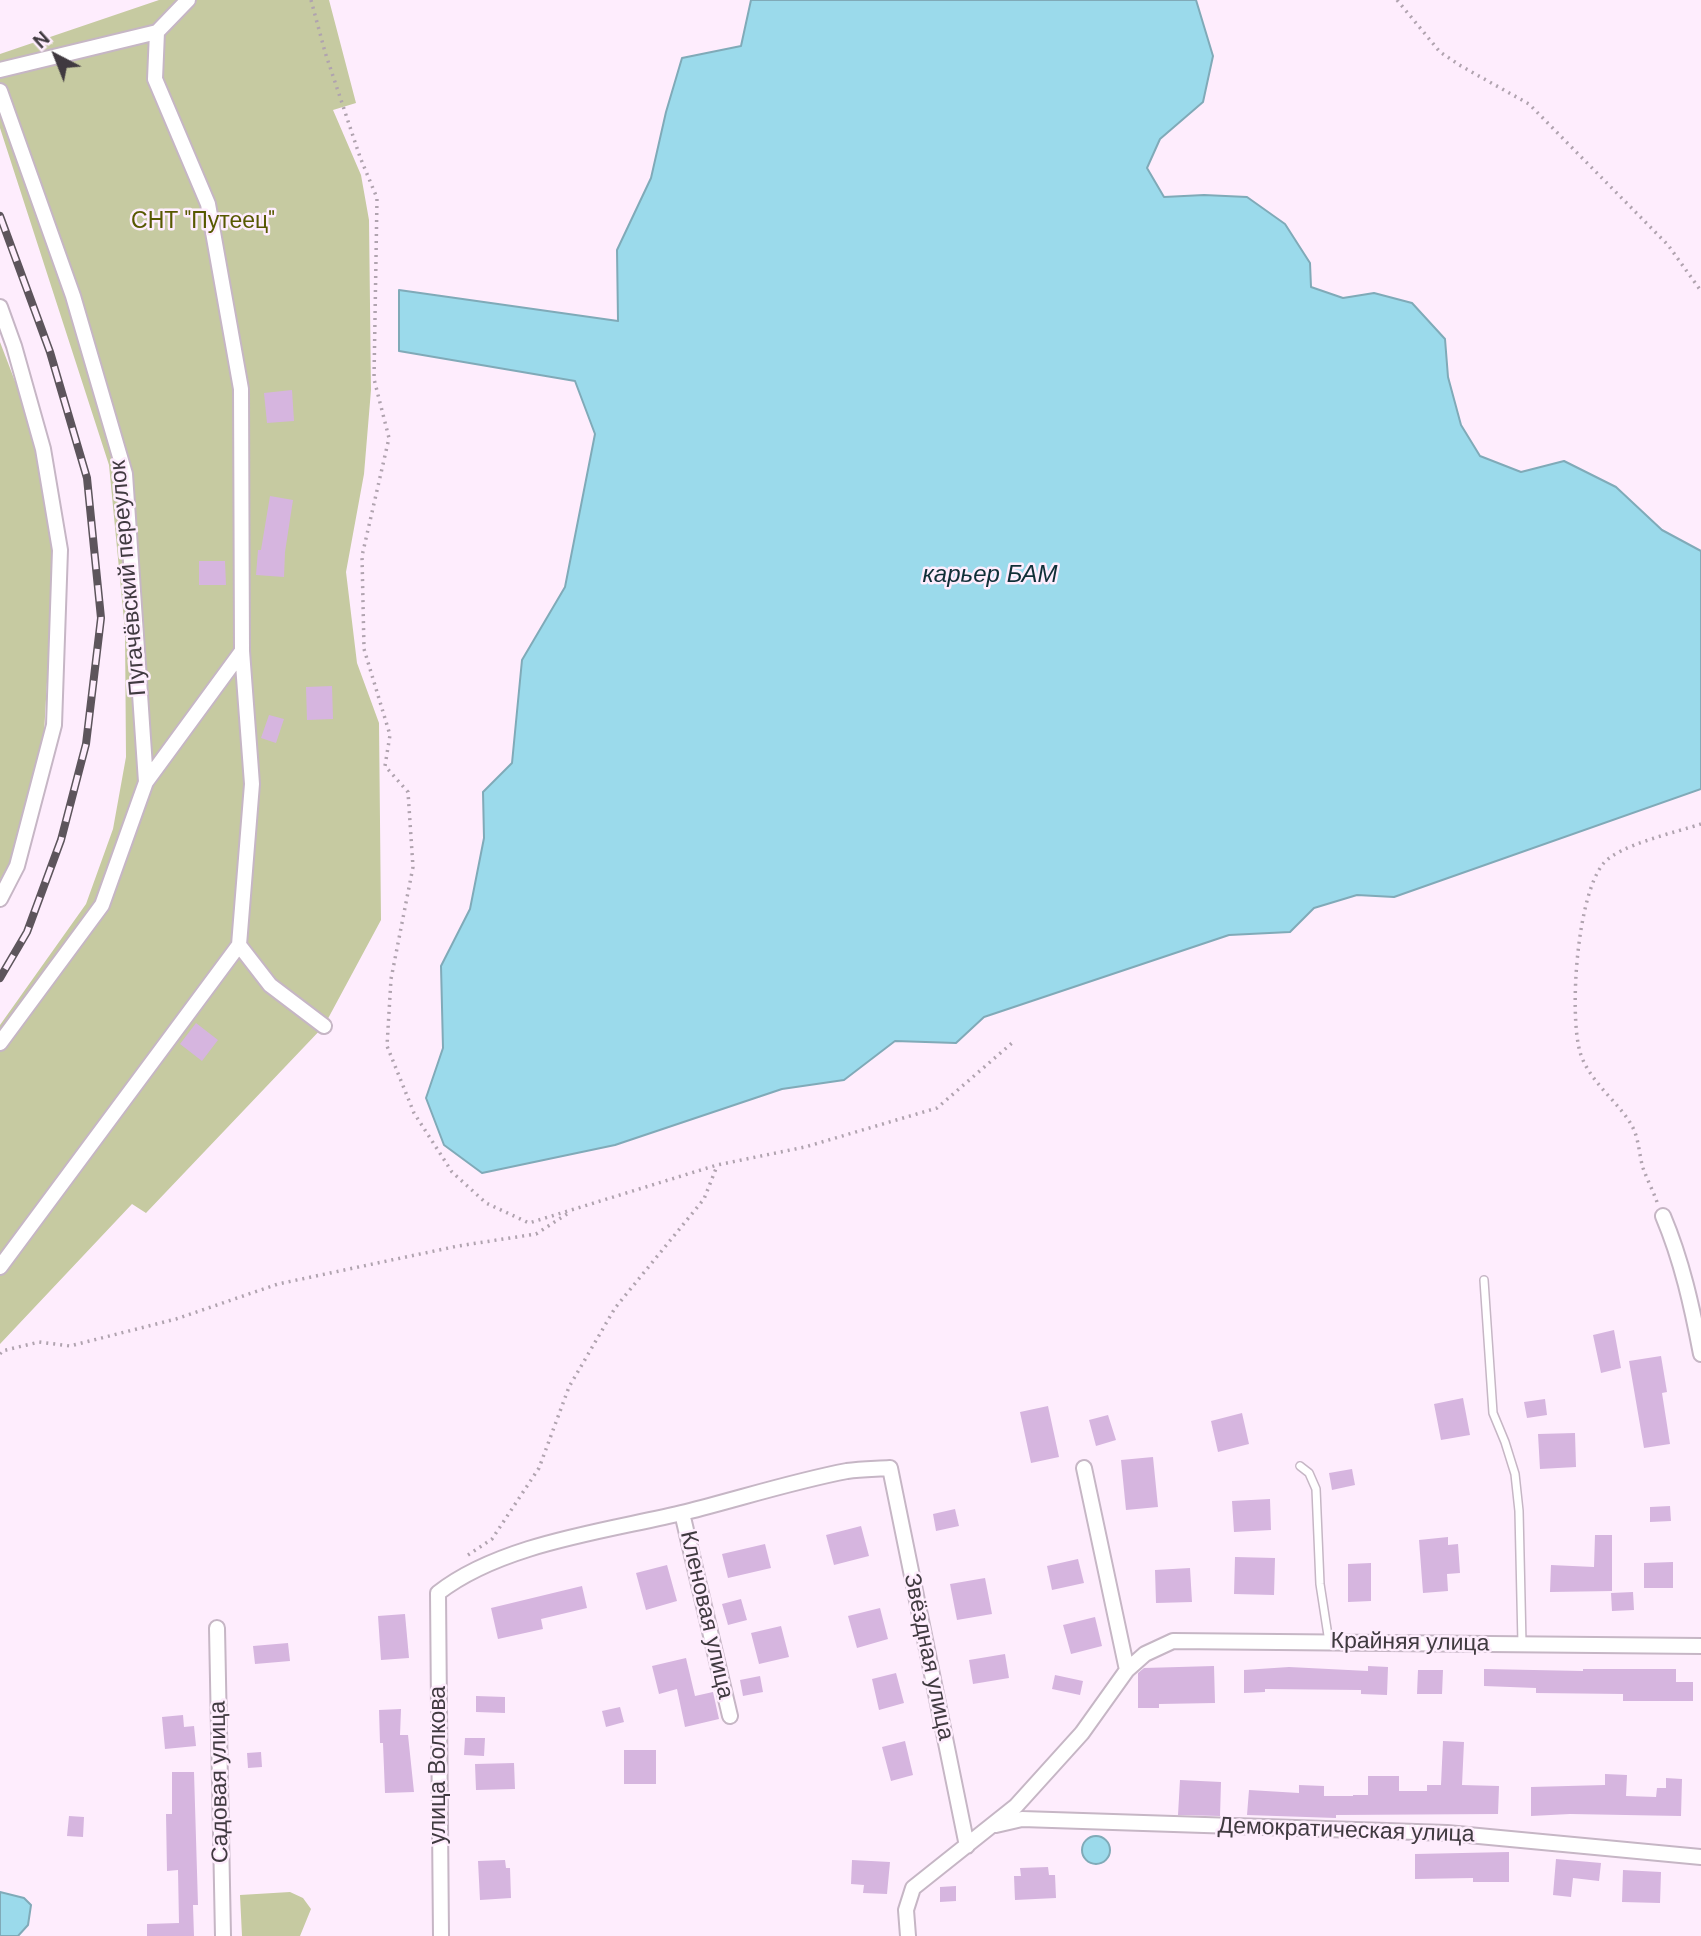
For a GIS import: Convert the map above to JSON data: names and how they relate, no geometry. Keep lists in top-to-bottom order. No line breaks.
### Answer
{"streets":{"street":["Пугачёвский переулок","Кленовая улица","Крайняя улица","Звёздная улица","улица Волкова","Садовая улица","Демократическая улица"]},"crossings":[["Кленовая улица","Звёздная улица"],["Кленовая улица","улица Волкова"],["Крайняя улица","Звёздная улица"],["Крайняя улица","Демократическая улица"],["Звёздная улица","улица Волкова"]],"water":["карьер БАМ"],"parks":["СНТ \"Путеец\""],"north":"top left"}
